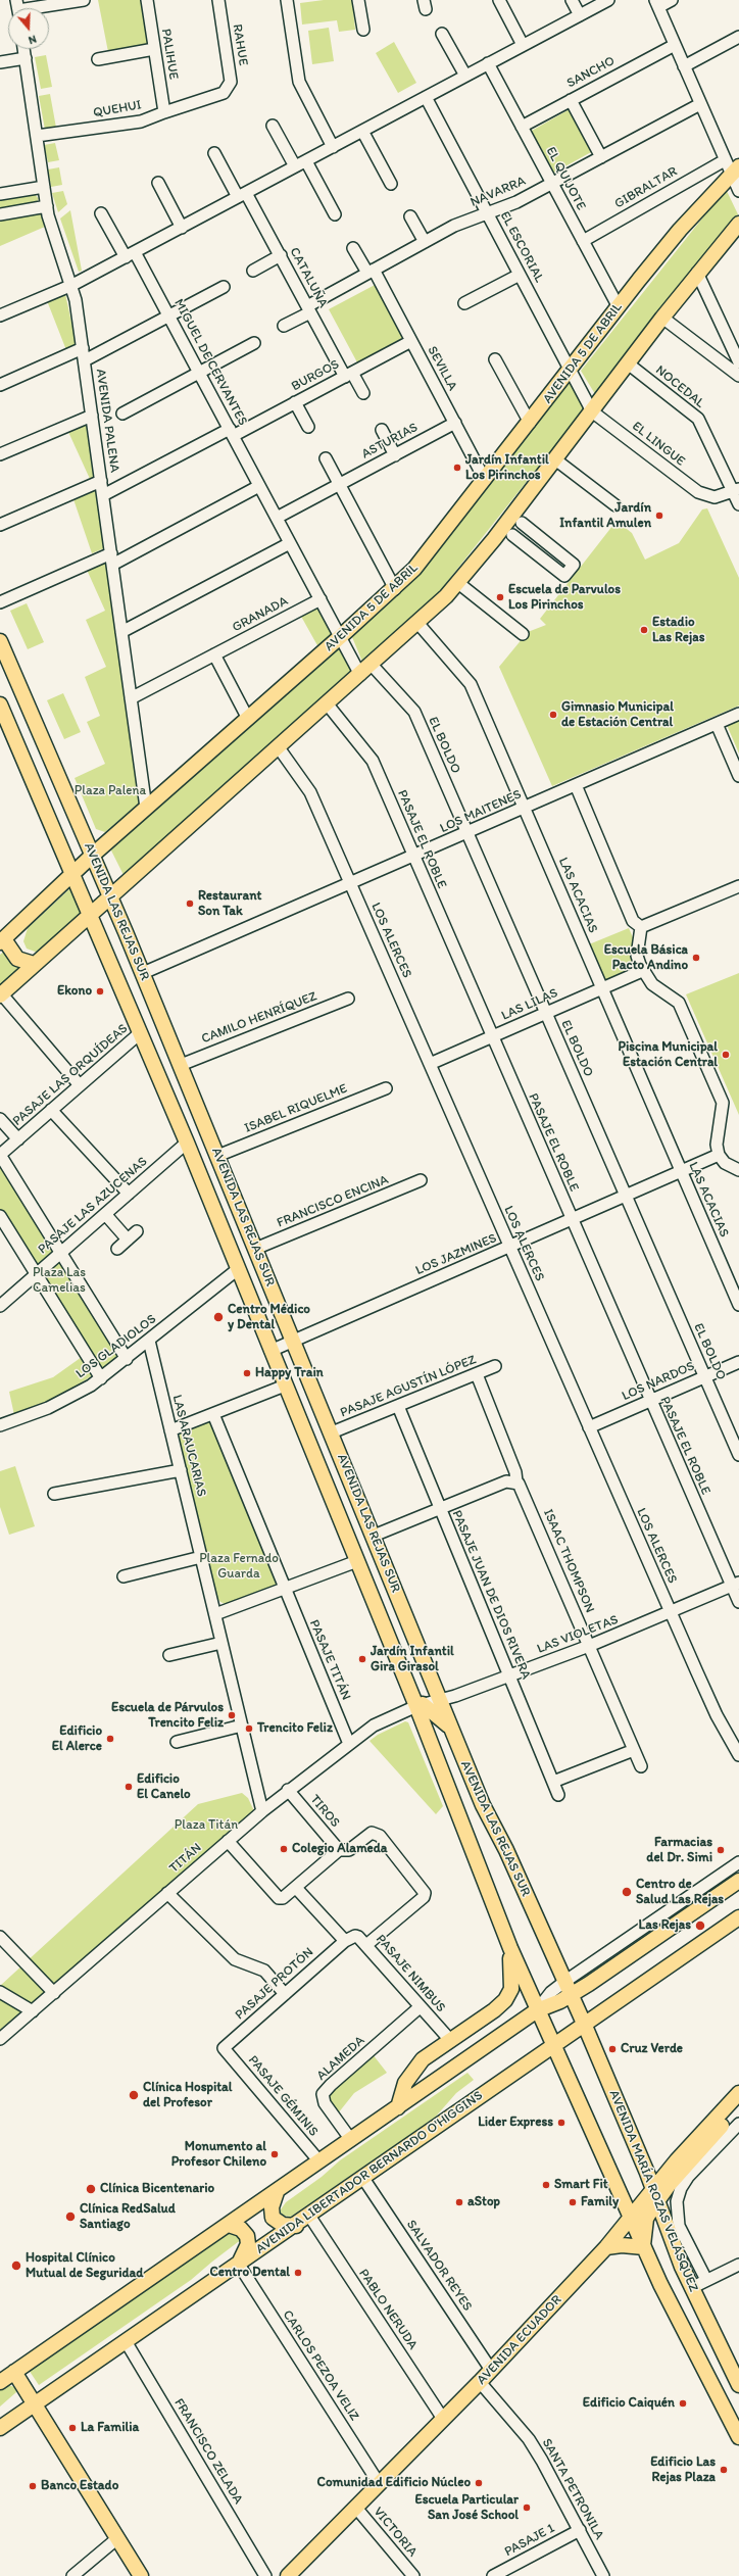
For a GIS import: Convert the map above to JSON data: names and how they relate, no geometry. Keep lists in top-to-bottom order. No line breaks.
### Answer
{"streets":{"main road":["AVENIDA 5 DE ABRIL","AVENIDA LAS REJAS SUR","AVENIDA LIBERTADOR BERNARDO O'HIGGINS","AVENIDA MARÍA ROZAS VELÁSQUEZ","AVENIDA ECUADOR"],"street":["RAHUE","PALIHUE","SANCHO","QUEHUI","EL QUIJOTE","GIBRALTAR","NAVARRA","EL ESCORIAL","CATALUÑA","MIGUEL DE CERVANTES","SEVILLA","BURGOS","NOCEDAL","AVENIDA PALENA","ASTURIAS","EL LINGUE","GRANADA","EL BOLDO","LOS MAITENES","PASAJE EL ROBLE","LAS ACACIAS","LOS ALERCES","LAS LILAS","CAMILO HENRÍQUEZ","PASAJE LAS ORQUÍDEAS","ISABEL RIQUELME","FRANCISCO ENCINA","PASAJE LAS AZUCENAS","LOS JAZMINES","LOS GLADIOLOS","LOS NARDOS","PASAJE AGUSTÍN LÓPEZ","LAS ARAUCARIAS","ISAAC THOMPSON","PASAJE JUAN DE DIOS RIVERA","LAS VIOLETAS","PASAJE TITÁN","TIROS","TITÁN","PASAJE NIMBUS","PASAJE PROTÓN","ALAMEDA","PASAJE GÉMINIS","SALVADOR REYES","PABLO NERUDA","CARLOS PEZOA VELIZ","FRANCISCO ZELADA","SANTA PETRONILA","VICTORIA","PASAJE 1"]},"crossings":[["RAHUE","QUEHUI"],["PALIHUE","QUEHUI"],["SANCHO","EL QUIJOTE"],["QUEHUI","AVENIDA PALENA"],["EL QUIJOTE","GIBRALTAR"],["EL QUIJOTE","NAVARRA"],["EL QUIJOTE","AVENIDA 5 DE ABRIL"],["NAVARRA","EL ESCORIAL"],["NAVARRA","CATALUÑA"],["NAVARRA","SEVILLA"],["EL ESCORIAL","AVENIDA 5 DE ABRIL"],["EL ESCORIAL","EL LINGUE"],["CATALUÑA","BURGOS"],["AVENIDA 5 DE ABRIL","MIGUEL DE CERVANTES"],["AVENIDA 5 DE ABRIL","SEVILLA"],["AVENIDA 5 DE ABRIL","AVENIDA PALENA"],["AVENIDA 5 DE ABRIL","AVENIDA LAS REJAS SUR"],["MIGUEL DE CERVANTES","BURGOS"],["MIGUEL DE CERVANTES","ASTURIAS"],["MIGUEL DE CERVANTES","GRANADA"],["SEVILLA","BURGOS"],["SEVILLA","ASTURIAS"],["BURGOS","AVENIDA PALENA"],["NOCEDAL","EL LINGUE"],["AVENIDA PALENA","GRANADA"],["EL BOLDO","LOS MAITENES"],["EL BOLDO","LAS LILAS"],["EL BOLDO","LOS JAZMINES"],["EL BOLDO","LOS NARDOS"],["LOS MAITENES","PASAJE EL ROBLE"],["LOS MAITENES","LAS ACACIAS"],["LOS MAITENES","AVENIDA LAS REJAS SUR"],["LOS MAITENES","LOS ALERCES"],["PASAJE EL ROBLE","LAS LILAS"],["PASAJE EL ROBLE","LOS JAZMINES"],["PASAJE EL ROBLE","LOS NARDOS"],["PASAJE EL ROBLE","LAS VIOLETAS"],["LAS ACACIAS","LAS LILAS"],["LAS ACACIAS","LOS JAZMINES"],["AVENIDA LAS REJAS SUR","CAMILO HENRÍQUEZ"],["AVENIDA LAS REJAS SUR","PASAJE LAS ORQUÍDEAS"],["AVENIDA LAS REJAS SUR","ISABEL RIQUELME"],["AVENIDA LAS REJAS SUR","FRANCISCO ENCINA"],["AVENIDA LAS REJAS SUR","PASAJE LAS AZUCENAS"],["AVENIDA LAS REJAS SUR","LOS JAZMINES"],["AVENIDA LAS REJAS SUR","LOS GLADIOLOS"],["AVENIDA LAS REJAS SUR","PASAJE AGUSTÍN LÓPEZ"],["AVENIDA LAS REJAS SUR","LAS VIOLETAS"],["AVENIDA LAS REJAS SUR","TITÁN"],["AVENIDA LAS REJAS SUR","AVENIDA MARÍA ROZAS VELÁSQUEZ"],["LOS ALERCES","LAS LILAS"],["LOS ALERCES","LOS JAZMINES"],["LOS ALERCES","LOS NARDOS"],["LOS ALERCES","LAS VIOLETAS"],["LOS GLADIOLOS","LAS ARAUCARIAS"],["PASAJE AGUSTÍN LÓPEZ","ISAAC THOMPSON"],["PASAJE AGUSTÍN LÓPEZ","PASAJE JUAN DE DIOS RIVERA"],["LAS ARAUCARIAS","TITÁN"],["ISAAC THOMPSON","LAS VIOLETAS"],["PASAJE JUAN DE DIOS RIVERA","LAS VIOLETAS"],["LAS VIOLETAS","TITÁN"],["PASAJE TITÁN","TITÁN"],["TIROS","TITÁN"],["PASAJE NIMBUS","PASAJE PROTÓN"],["PASAJE NIMBUS","ALAMEDA"],["PASAJE PROTÓN","PASAJE GÉMINIS"],["AVENIDA LIBERTADOR BERNARDO O'HIGGINS","AVENIDA MARÍA ROZAS VELÁSQUEZ"],["AVENIDA LIBERTADOR BERNARDO O'HIGGINS","SALVADOR REYES"],["AVENIDA LIBERTADOR BERNARDO O'HIGGINS","PABLO NERUDA"],["AVENIDA LIBERTADOR BERNARDO O'HIGGINS","CARLOS PEZOA VELIZ"],["AVENIDA LIBERTADOR BERNARDO O'HIGGINS","FRANCISCO ZELADA"],["AVENIDA MARÍA ROZAS VELÁSQUEZ","AVENIDA ECUADOR"],["SALVADOR REYES","AVENIDA ECUADOR"],["PABLO NERUDA","AVENIDA ECUADOR"],["AVENIDA ECUADOR","CARLOS PEZOA VELIZ"],["AVENIDA ECUADOR","SANTA PETRONILA"],["AVENIDA ECUADOR","VICTORIA"],["SANTA PETRONILA","PASAJE 1"]],"parks":["Plaza Palena","Plaza Las Camelias","Plaza Fernado Guarda","Plaza Titán"],"places":["Jardín Infantil Los Pirinchos","Jardín Infantil Amulen","Escuela de Parvulos Los Pirinchos","Estadio Las Rejas","Gimnasio Municipal de Estación Central","Restaurant Son Tak","Escuela Básica Pacto Andino","Ekono","Piscina Municipal Estación Central","Centro Médico y Dental","Happy Train","Jardín Infantil Gira Girasol","Escuela de Párvulos Trencito Feliz","Trencito Feliz","Edificio El Alerce","Edificio El Canelo","Colegio Alameda","Farmacias del Dr. Simi","Centro de Salud Las Rejas","Las Rejas","Cruz Verde","Clínica Hospital del Profesor","Lider Express","Monumento al Profesor Chileno","Smart Fit","Clínica Bicentenario","aStop","Family","Clínica RedSalud Santiago","Hospital Clínico Mutual de Seguridad","Centro Dental","Edificio Caiquén","La Familia","Edificio Las Rejas Plaza","Comunidad Edificio Núcleo","Banco Estado","Escuela Particular San José School"],"north":"bottom"}
